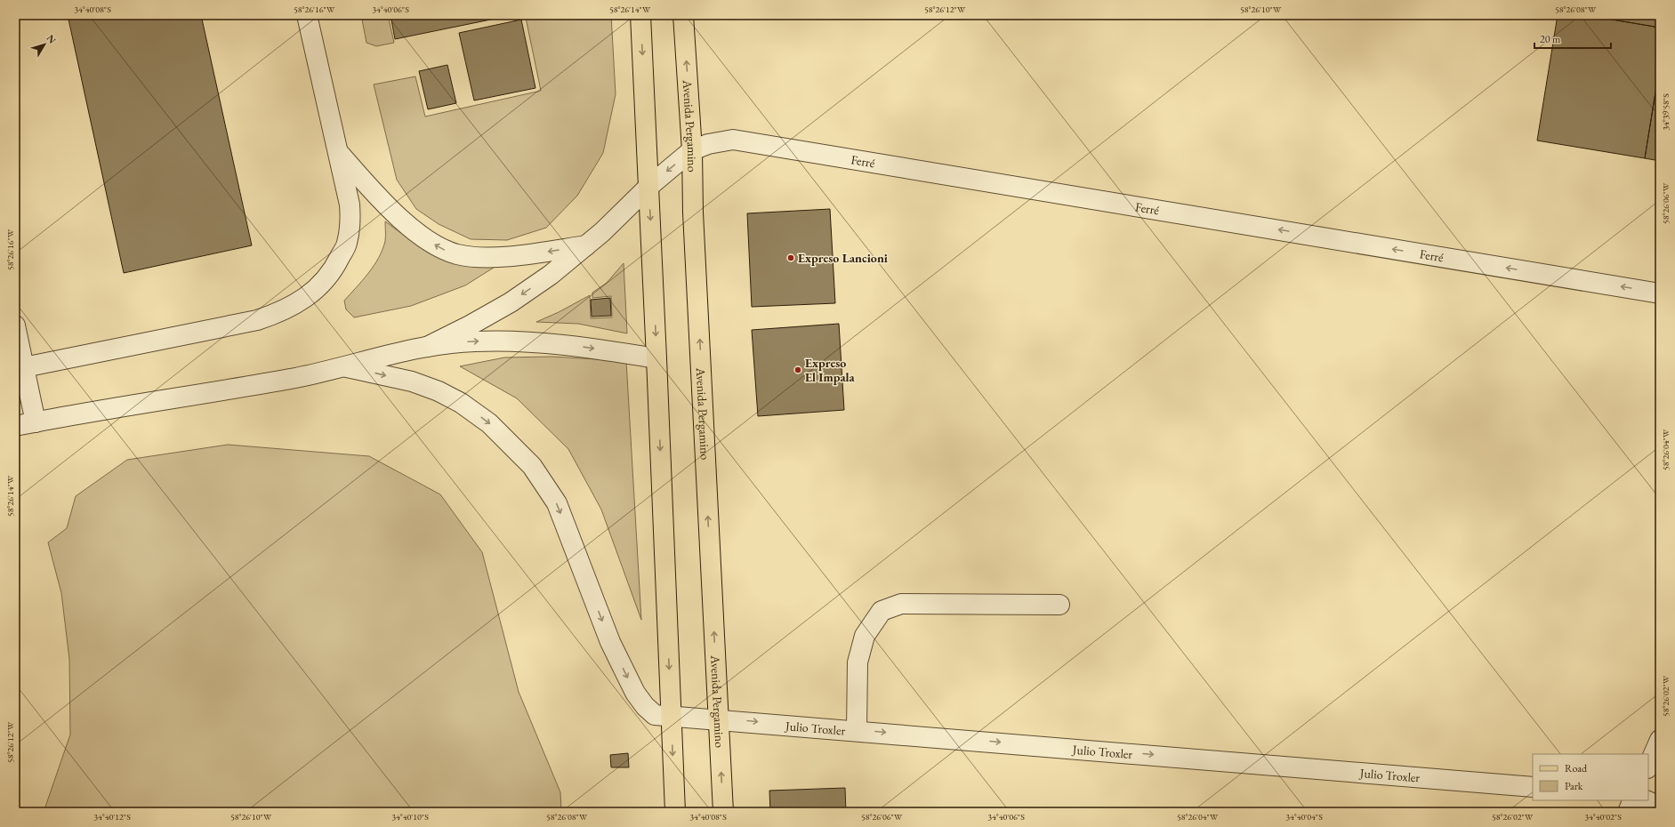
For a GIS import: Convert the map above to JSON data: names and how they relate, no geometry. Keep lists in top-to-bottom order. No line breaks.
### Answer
{"streets":{"main road":["Avenida Pergamino"],"street":["Ferré","Julio Troxler"]},"crossings":[["Avenida Pergamino","Ferré"],["Avenida Pergamino","Julio Troxler"]],"one_way":["Ferré"],"places":["Expreso Lancioni","Expreso El Impala"],"legend":["Road","Park"],"scale_bar":"20 m","north":"top right","coordinates":["34°40'08\"S","58°26'16\"W","34°40'06\"S","58°26'14\"W","58°26'12\"W","58°26'10\"W","58°26'08\"W","34°39'58\"S","58°26'06\"W","58°26'04\"W","58°26'02\"W","34°40'12\"S","34°40'10\"S","34°40'04\"S","34°40'02\"S"]}
